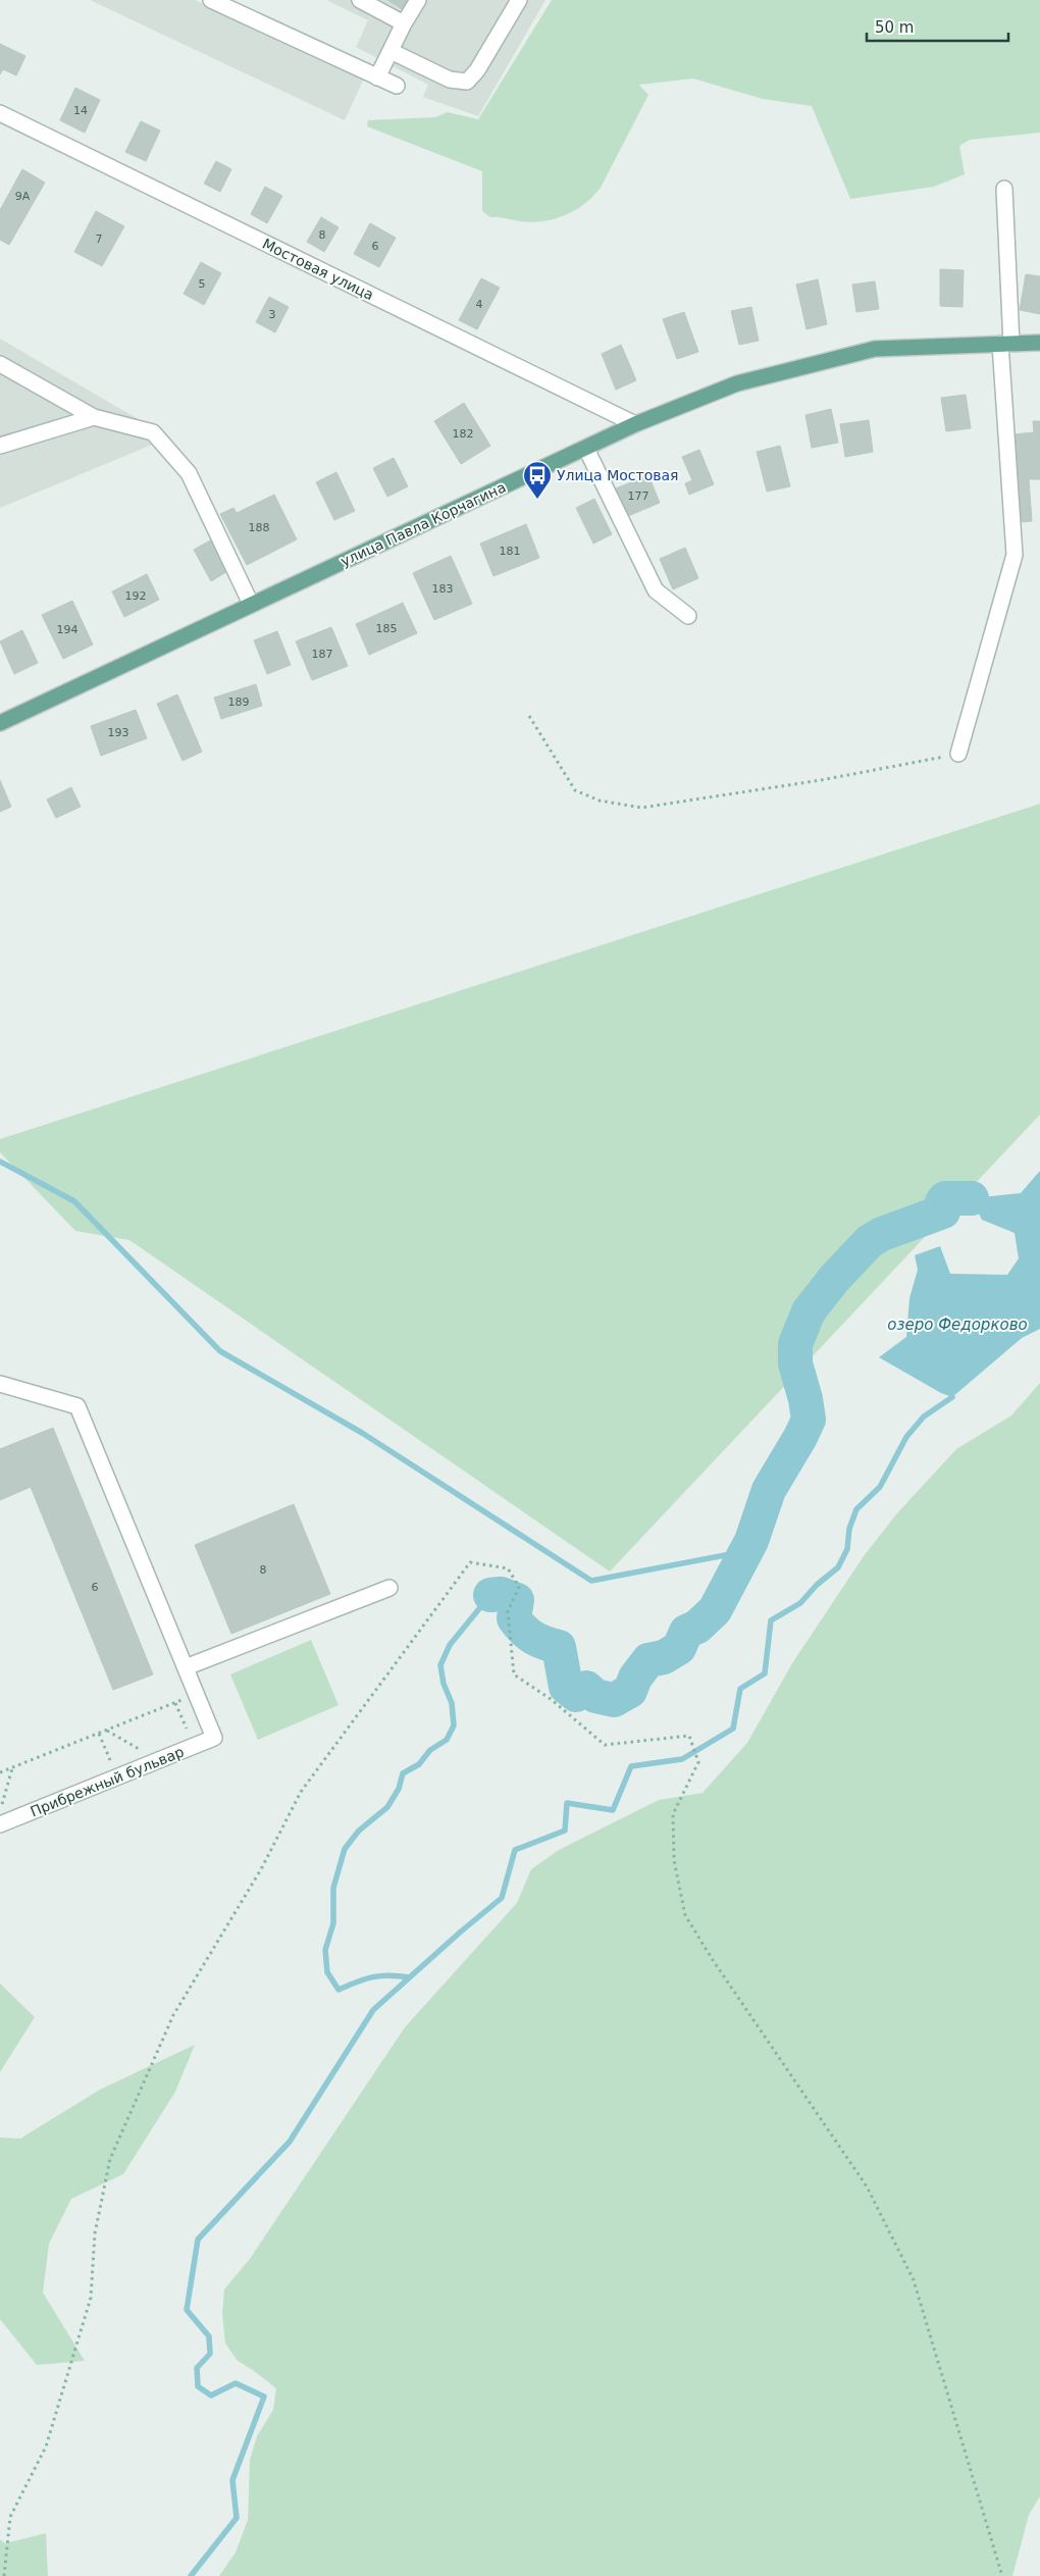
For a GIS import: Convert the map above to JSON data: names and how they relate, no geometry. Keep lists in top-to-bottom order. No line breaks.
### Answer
{"streets":{"main road":["улица Павла Корчагина"],"street":["Мостовая улица","Прибрежный бульвар"]},"crossings":[["Мостовая улица","улица Павла Корчагина"]],"water":["озеро Федорково"],"places":{"bus stop":["Улица Мостовая"]},"house_numbers":["14","9А","8","7","6","5","4","3","182","177","188","181","183","192","185","194","187","189","193","8","6"],"scale_bar":"50 m"}
